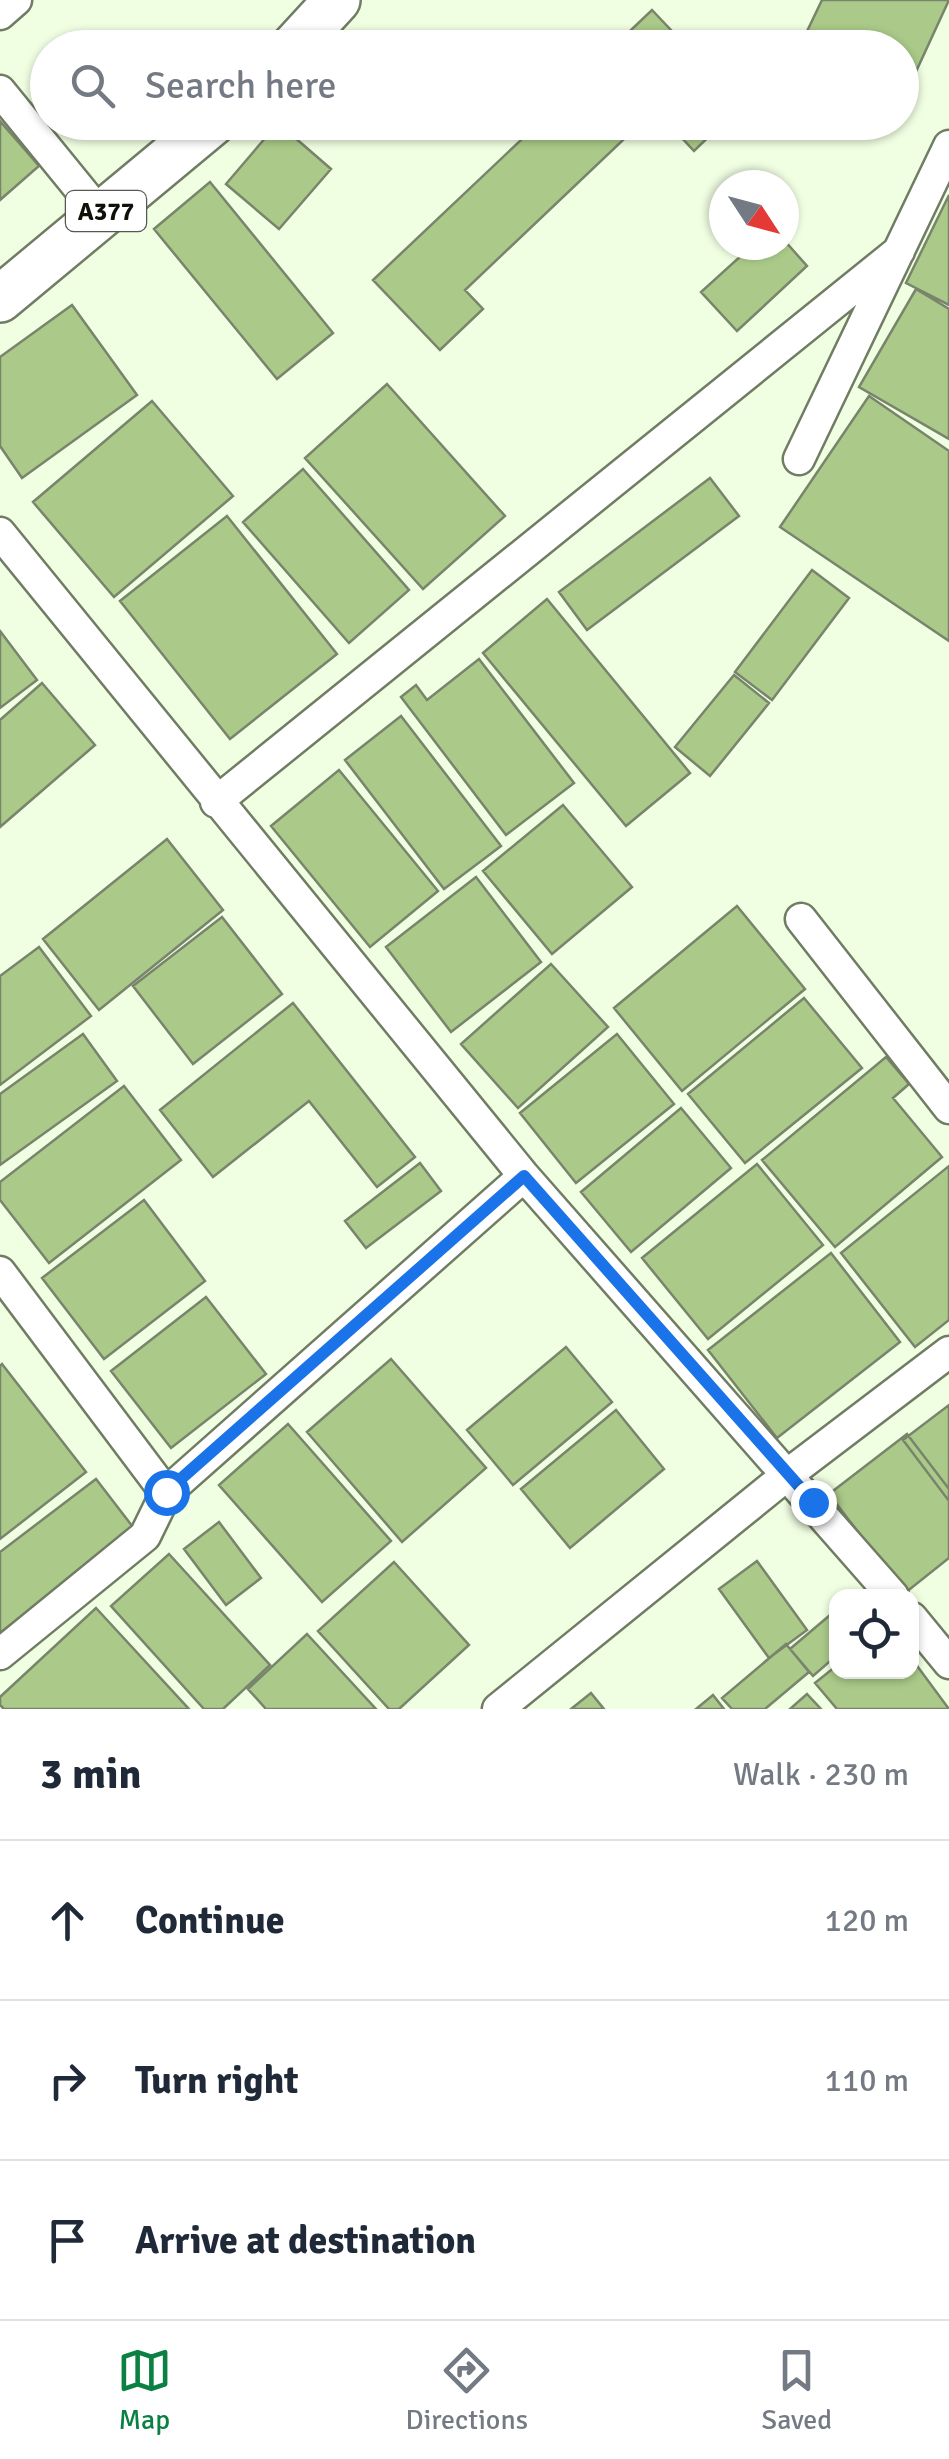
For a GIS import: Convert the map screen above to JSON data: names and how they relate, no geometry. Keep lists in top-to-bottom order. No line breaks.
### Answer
{"streets":{"main road":["A377"]},"north":"bottom right","page":{"search":"Search here","heading":["3 min","Walk · 230 m"],"list":[["Continue","120 m"],["Turn right","110 m"],"Arrive at destination"],"nav":["Map","Directions","Saved"]}}
